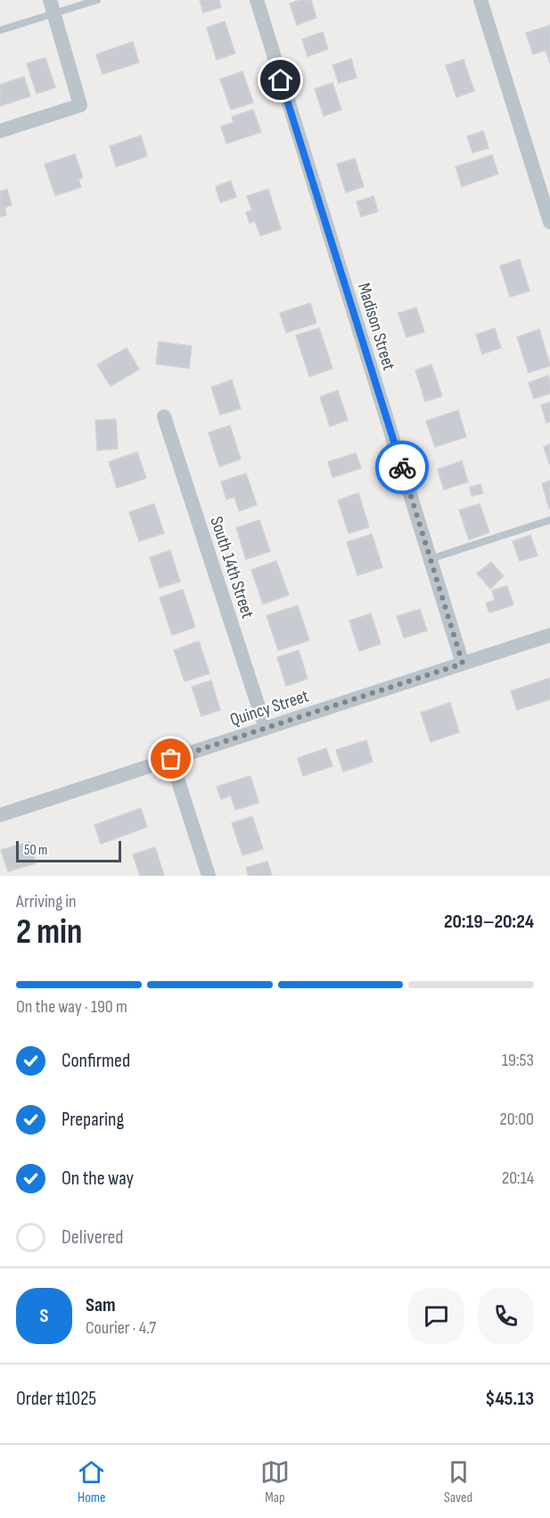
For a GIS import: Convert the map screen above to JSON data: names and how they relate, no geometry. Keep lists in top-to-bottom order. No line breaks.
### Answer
{"streets":{"street":["Madison Street","South 14th Street","Quincy Street"]},"crossings":[["Madison Street","Quincy Street"],["South 14th Street","Quincy Street"]],"scale_bar":"50 m","page":{"scale":"50 m","heading":["2 min","Arriving in","20:19–20:24"],"panel":["Sam","Courier · 4.7","Order #1025","$45.13"],"bar":"On the way · 190 m","list":[["Confirmed","19:53"],["Preparing","20:00"],["On the way","20:14"],"Delivered"],"round":"S","tabs":["Home","Map","Saved"]}}
